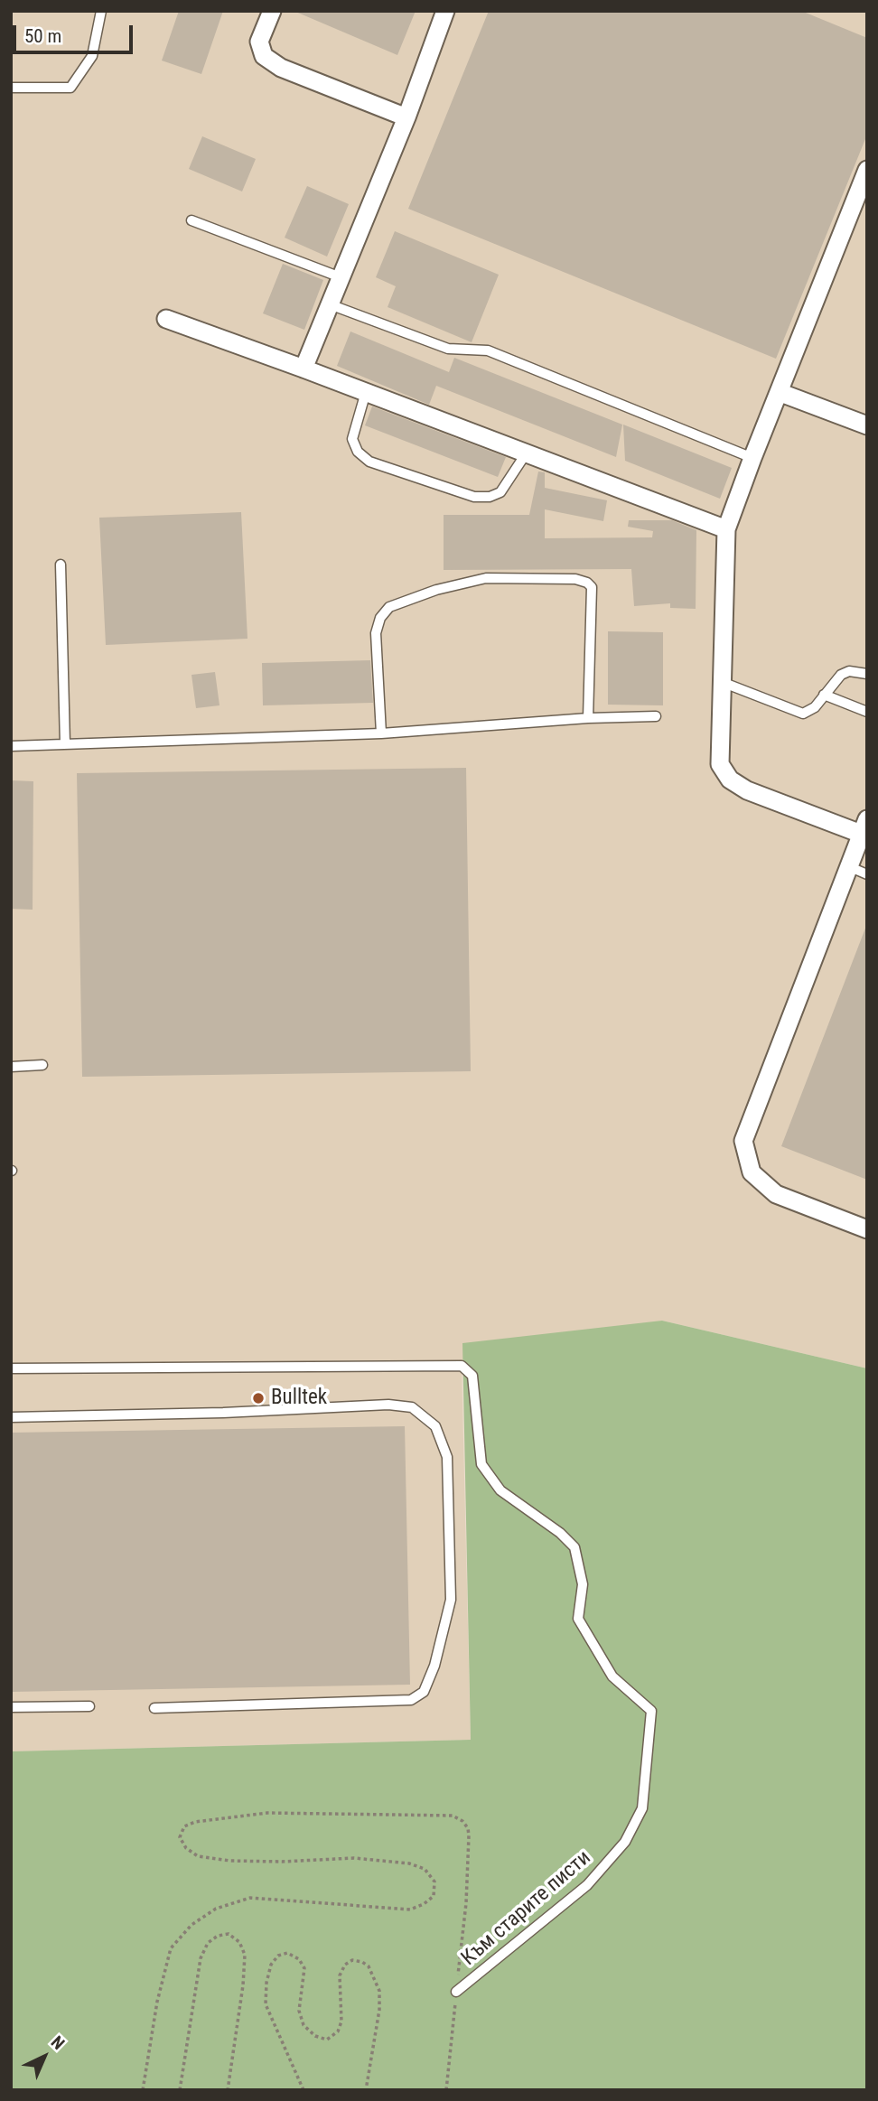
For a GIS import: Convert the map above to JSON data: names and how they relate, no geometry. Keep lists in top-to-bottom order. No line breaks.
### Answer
{"streets":{"lane":["Към старите писти"]},"places":["Bulltek"],"scale_bar":"50 m","north":"top right"}
